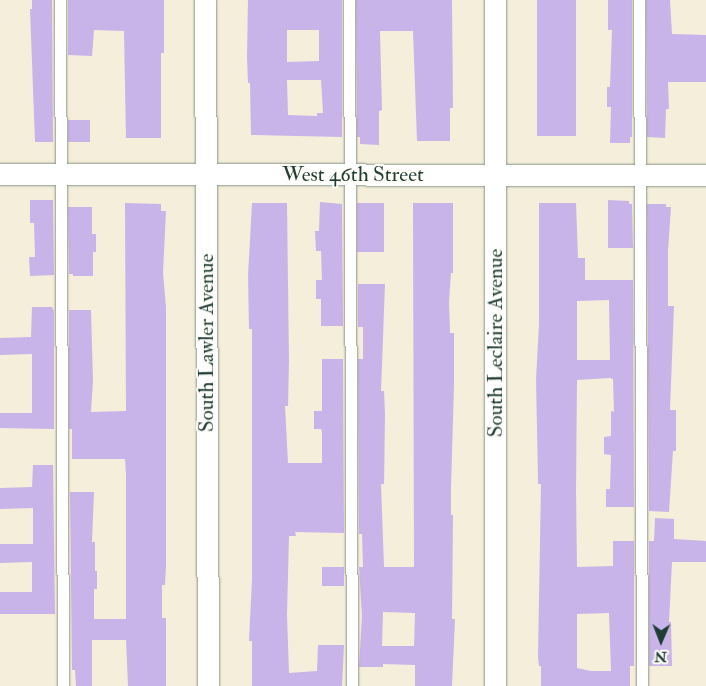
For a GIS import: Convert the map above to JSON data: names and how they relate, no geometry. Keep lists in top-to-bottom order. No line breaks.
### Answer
{"streets":{"street":["West 46th Street","South Lawler Avenue","South Leclaire Avenue"]},"crossings":[["West 46th Street","South Lawler Avenue"],["West 46th Street","South Leclaire Avenue"]],"north":"bottom"}
